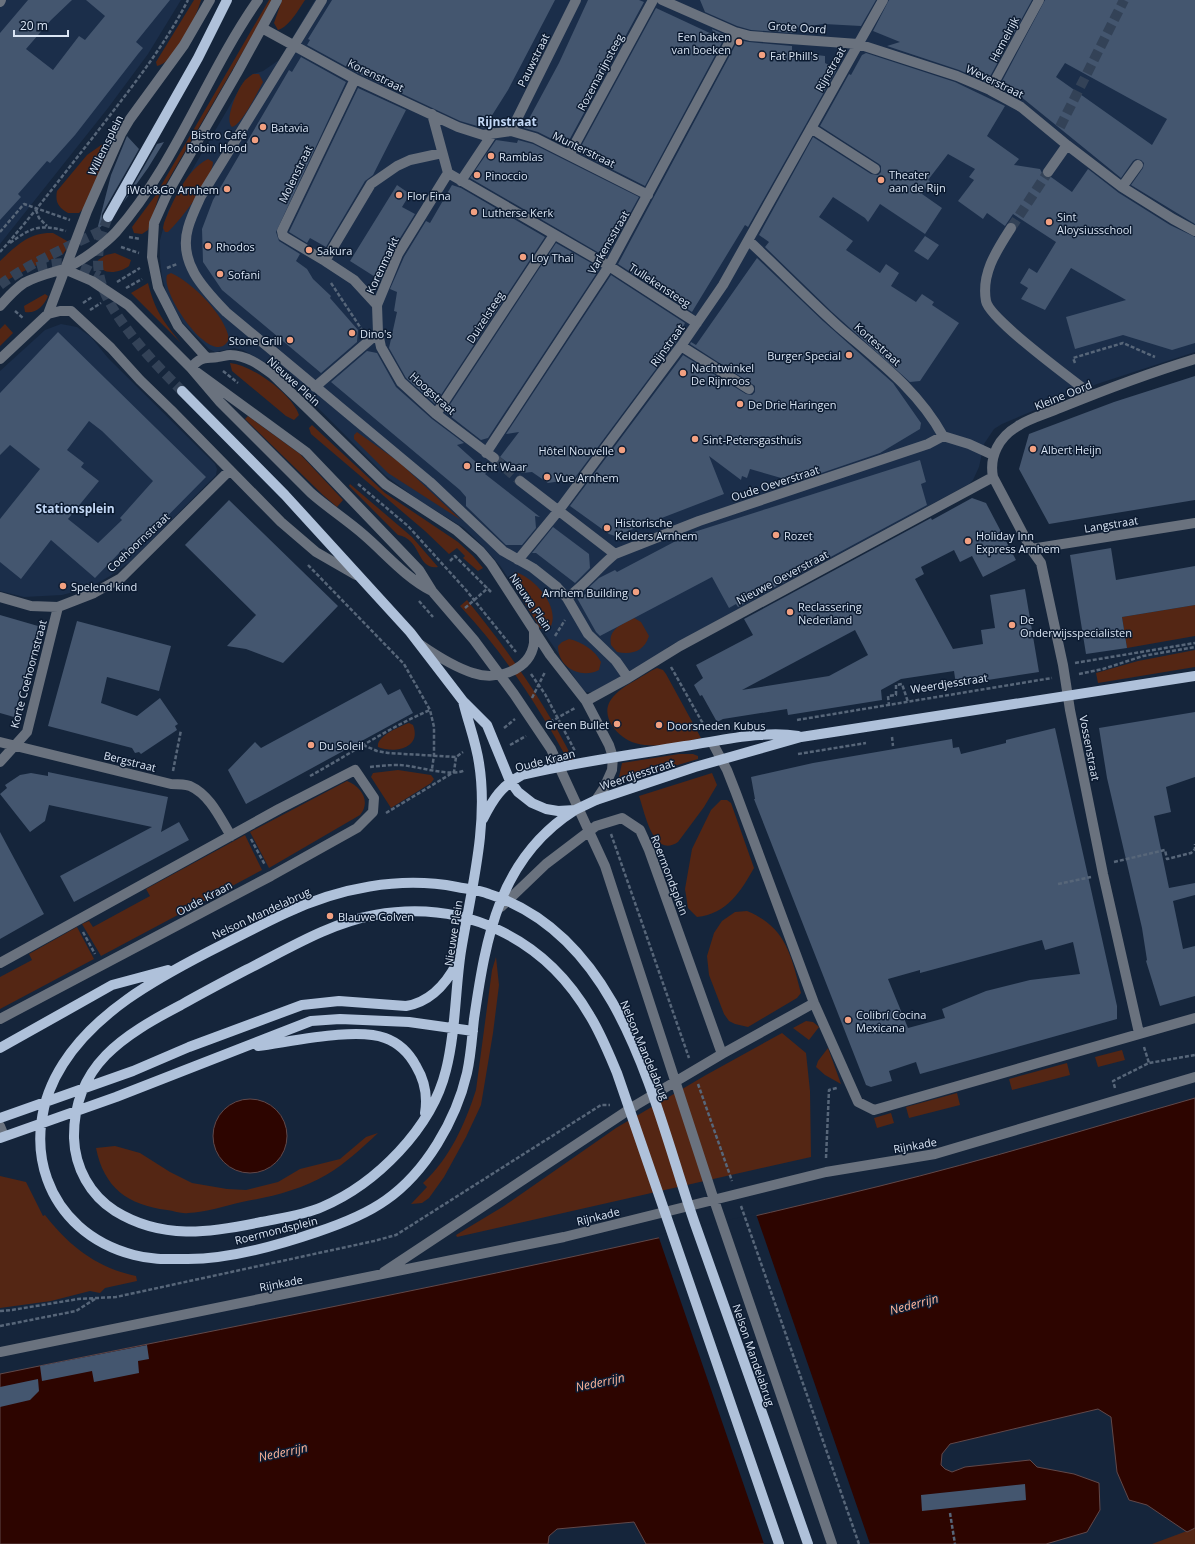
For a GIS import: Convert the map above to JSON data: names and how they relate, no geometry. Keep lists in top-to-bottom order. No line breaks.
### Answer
{"streets":{"main road":["Nieuwe Plein","Weerdjesstraat","Oude Kraan","Roermondsplein","Nelson Mandelabrug"],"street":["Grote Oord","Hemelrijk","Pauwstraat","Rijnstraat","Rozemarijnsteeg","Korenstraat","Weverstraat","Willemsplein","Munterstraat","Molenstraat","Varkensstraat","Korenmarkt","Tullekensteeg","Duizelsteeg","Kortestraat","Hoogstraat","Kleine Oord","Oude Oeverstraat","Langstraat","Coehoornstraat","Nieuwe Oeverstraat","Korte Coehoornstraat","Vossenstraat","Bergstraat","Rijnkade"]},"crossings":[["Grote Oord","Rijnstraat"],["Grote Oord","Weverstraat"],["Grote Oord","Varkensstraat"],["Hemelrijk","Weverstraat"],["Pauwstraat","Munterstraat"],["Rijnstraat","Weverstraat"],["Rijnstraat","Tullekensteeg"],["Rijnstraat","Kortestraat"],["Rijnstraat","Nieuwe Plein"],["Rozemarijnsteeg","Munterstraat"],["Korenstraat","Munterstraat"],["Korenstraat","Molenstraat"],["Munterstraat","Varkensstraat"],["Molenstraat","Korenmarkt"],["Varkensstraat","Tullekensteeg"],["Varkensstraat","Hoogstraat"],["Korenmarkt","Tullekensteeg"],["Korenmarkt","Hoogstraat"],["Tullekensteeg","Duizelsteeg"],["Duizelsteeg","Hoogstraat"],["Kortestraat","Oude Oeverstraat"],["Nieuwe Plein","Oude Oeverstraat"],["Nieuwe Plein","Coehoornstraat"],["Nieuwe Plein","Nieuwe Oeverstraat"],["Nieuwe Plein","Weerdjesstraat"],["Nieuwe Plein","Oude Kraan"],["Nieuwe Plein","Roermondsplein"],["Langstraat","Vossenstraat"],["Coehoornstraat","Korte Coehoornstraat"],["Nieuwe Oeverstraat","Vossenstraat"],["Korte Coehoornstraat","Bergstraat"],["Weerdjesstraat","Vossenstraat"],["Weerdjesstraat","Oude Kraan"],["Roermondsplein","Nelson Mandelabrug"]],"districts":["Rijnstraat","Stationsplein"],"water":["Nederrijn"],"places":["Een baken van boeken","Fat Phill's","Batavia","Bistro Café Robin Hood","Ramblas","Pinoccio","Theater aan de Rijn","iWok&Go Arnhem","Flor Fina","Lutherse Kerk","Sint Aloysiusschool","Rhodos","Sakura","Loy Thai","Sofani","Dino's","Stone Grill","Burger Special","Nachtwinkel De Rijnroos","De Drie Haringen","Sint-Petersgasthuis","Albert Heijn","Hôtel Nouvelle","Echt Waar","Vue Arnhem","Historische Kelders Arnhem","Rozet","Holiday Inn Express Arnhem","Spelend kind","Arnhem Building","Reclassering Nederland","De Onderwijsspecialisten","Green Bullet","Doorsneden Kubus","Du Soleil","Blauwe Golven","Colibrí Cocina Mexicana"],"scale_bar":"20 m"}
